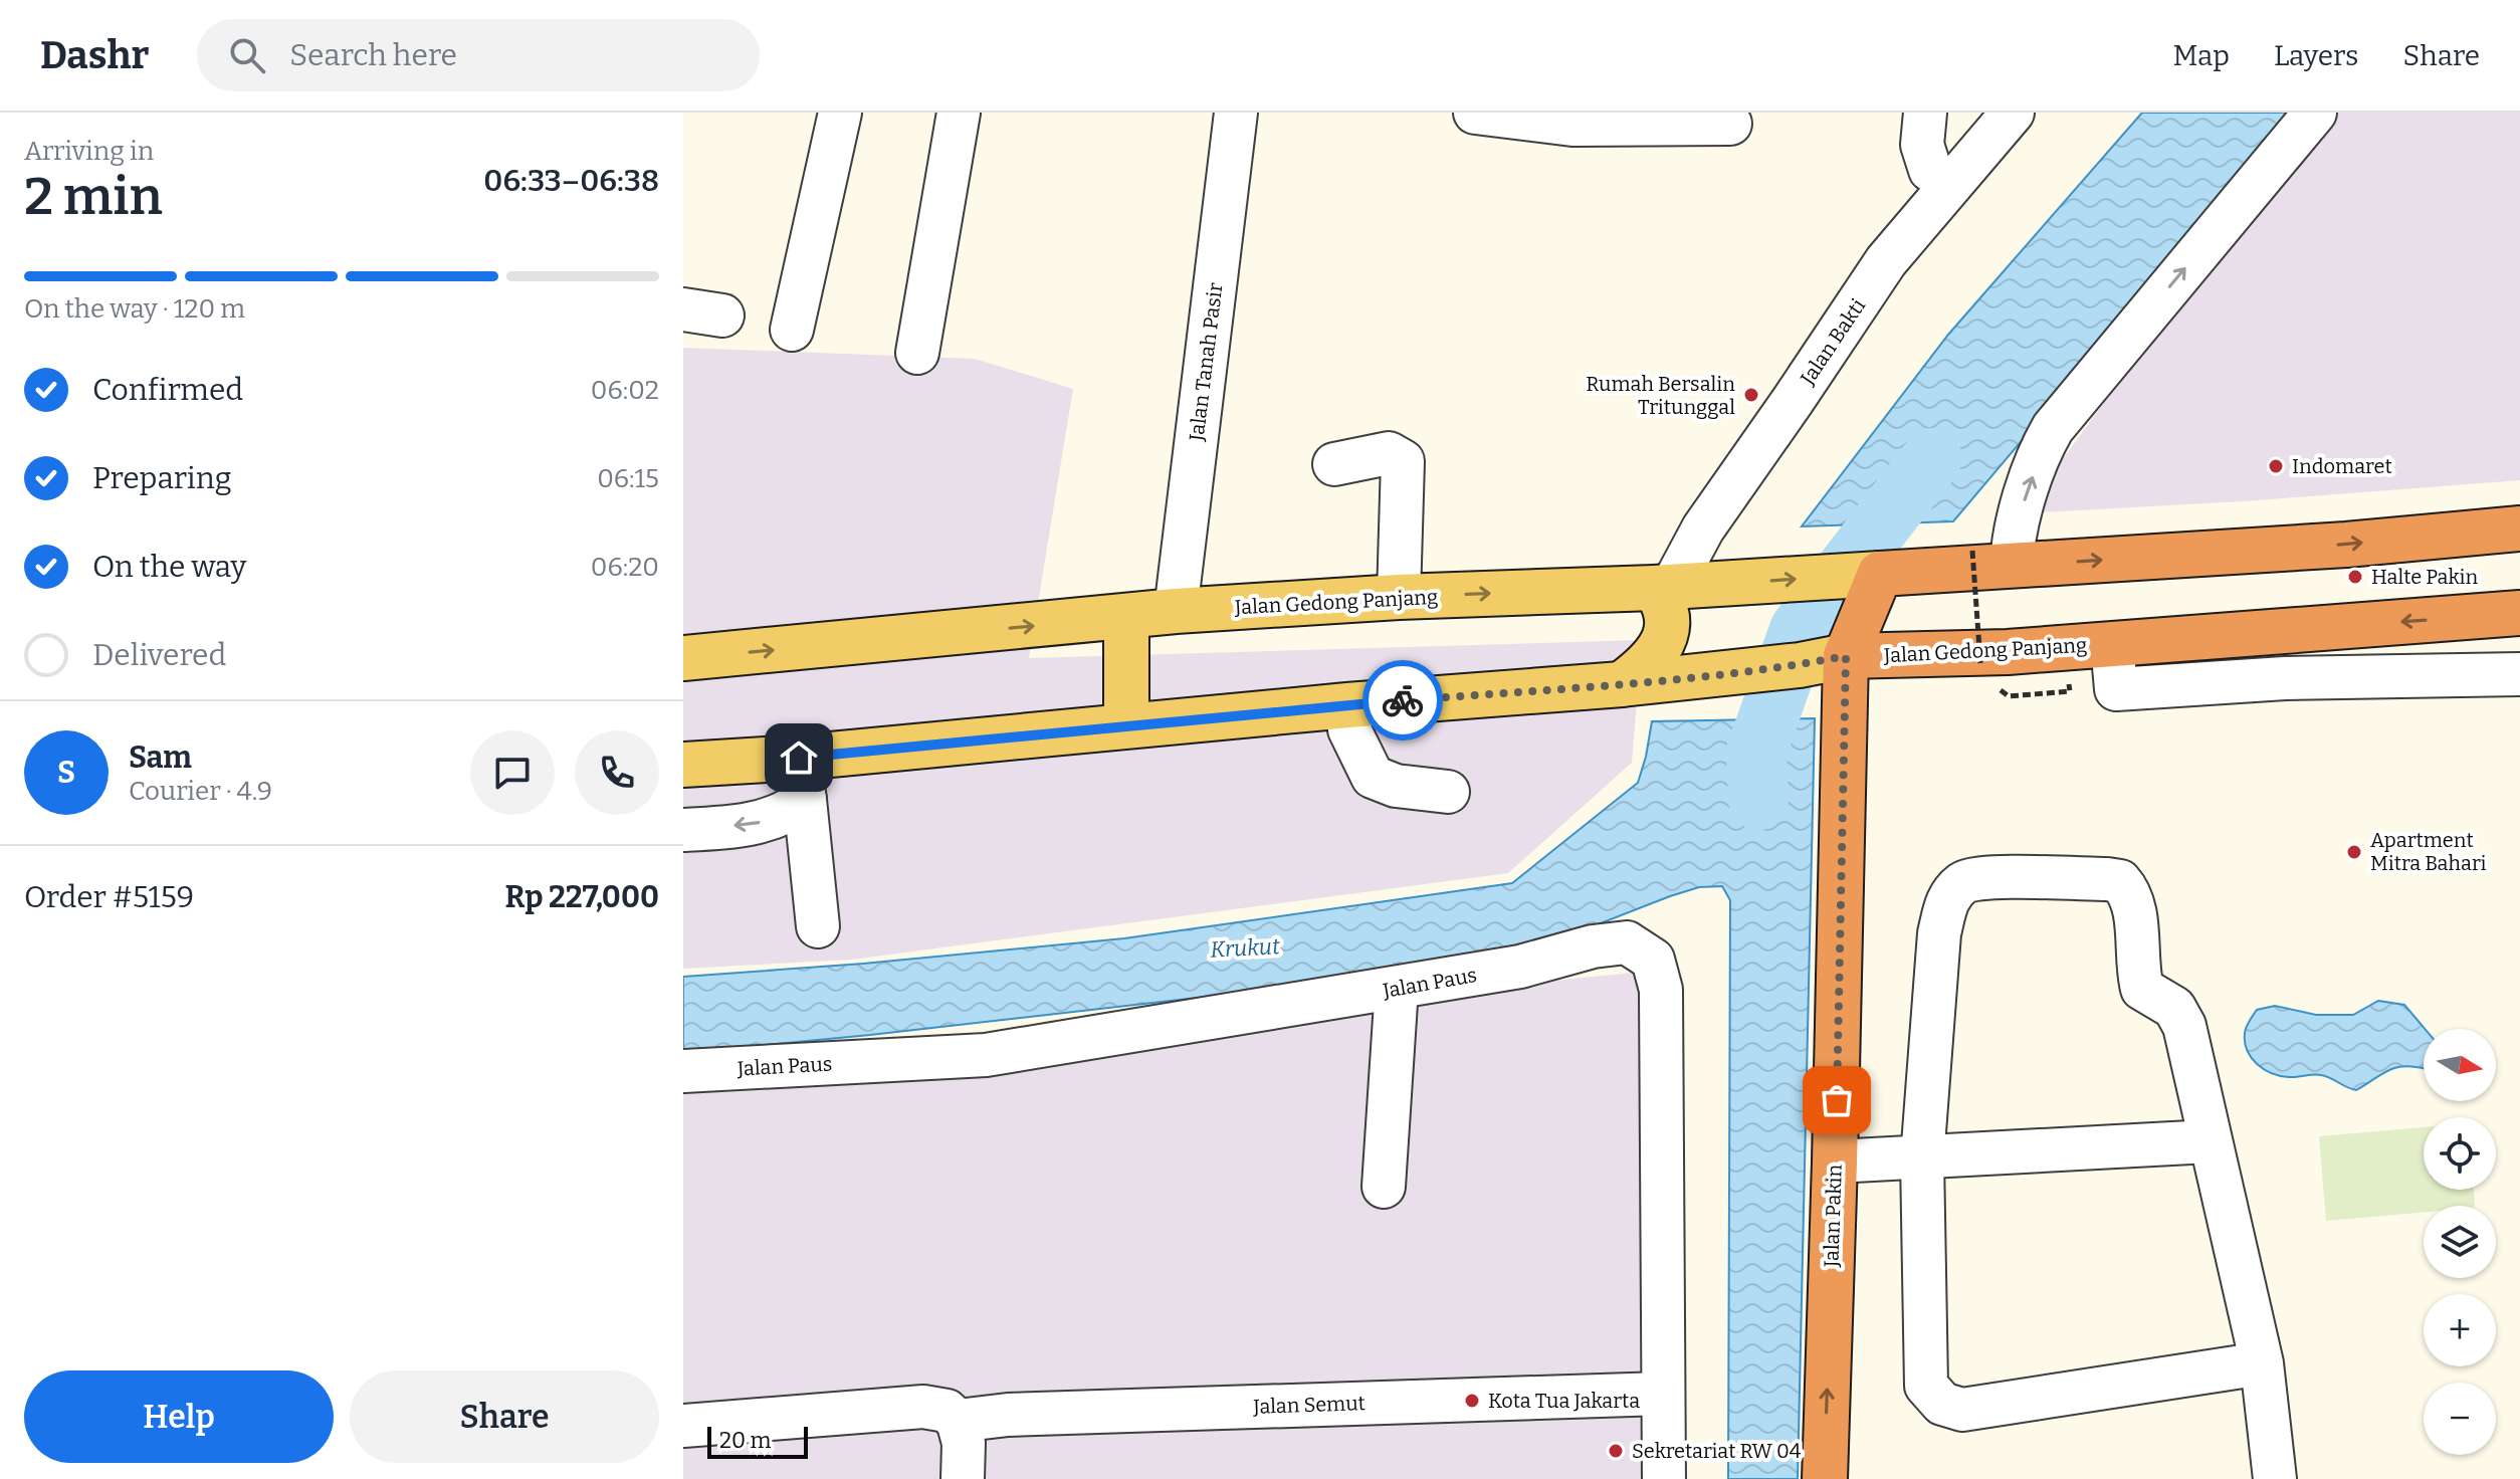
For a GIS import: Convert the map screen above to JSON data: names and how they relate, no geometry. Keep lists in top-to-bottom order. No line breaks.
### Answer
{"streets":{"highway":["Jalan Gedong Panjang","Jalan Pakin"],"street":["Jalan Bakti","Jalan Tanah Pasir","Jalan Paus","Jalan Semut"]},"crossings":[["Jalan Bakti","Jalan Gedong Panjang"],["Jalan Tanah Pasir","Jalan Gedong Panjang"],["Jalan Gedong Panjang","Jalan Pakin"],["Jalan Paus","Jalan Semut"]],"water":["Krukut"],"places":["Rumah Bersalin Tritunggal","Indomaret","Halte Pakin","Apartment Mitra Bahari","Kota Tua Jakarta","Sekretariat RW 04"],"scale_bar":"20 m","north":"right","page":{"header":"Dashr","search":"Search here","nav":["Map","Layers","Share"],"heading":["2 min","Arriving in","06:33–06:38"],"panel":["Sam","Courier · 4.9","Order #5159","Rp 227,000"],"bar":"On the way · 120 m","list":[["Confirmed","06:02"],["Preparing","06:15"],["On the way","06:20"],"Delivered"],"round":"S","map_buttons":["+","−"],"buttons":["Help","Share"],"scale":"20 m"}}
